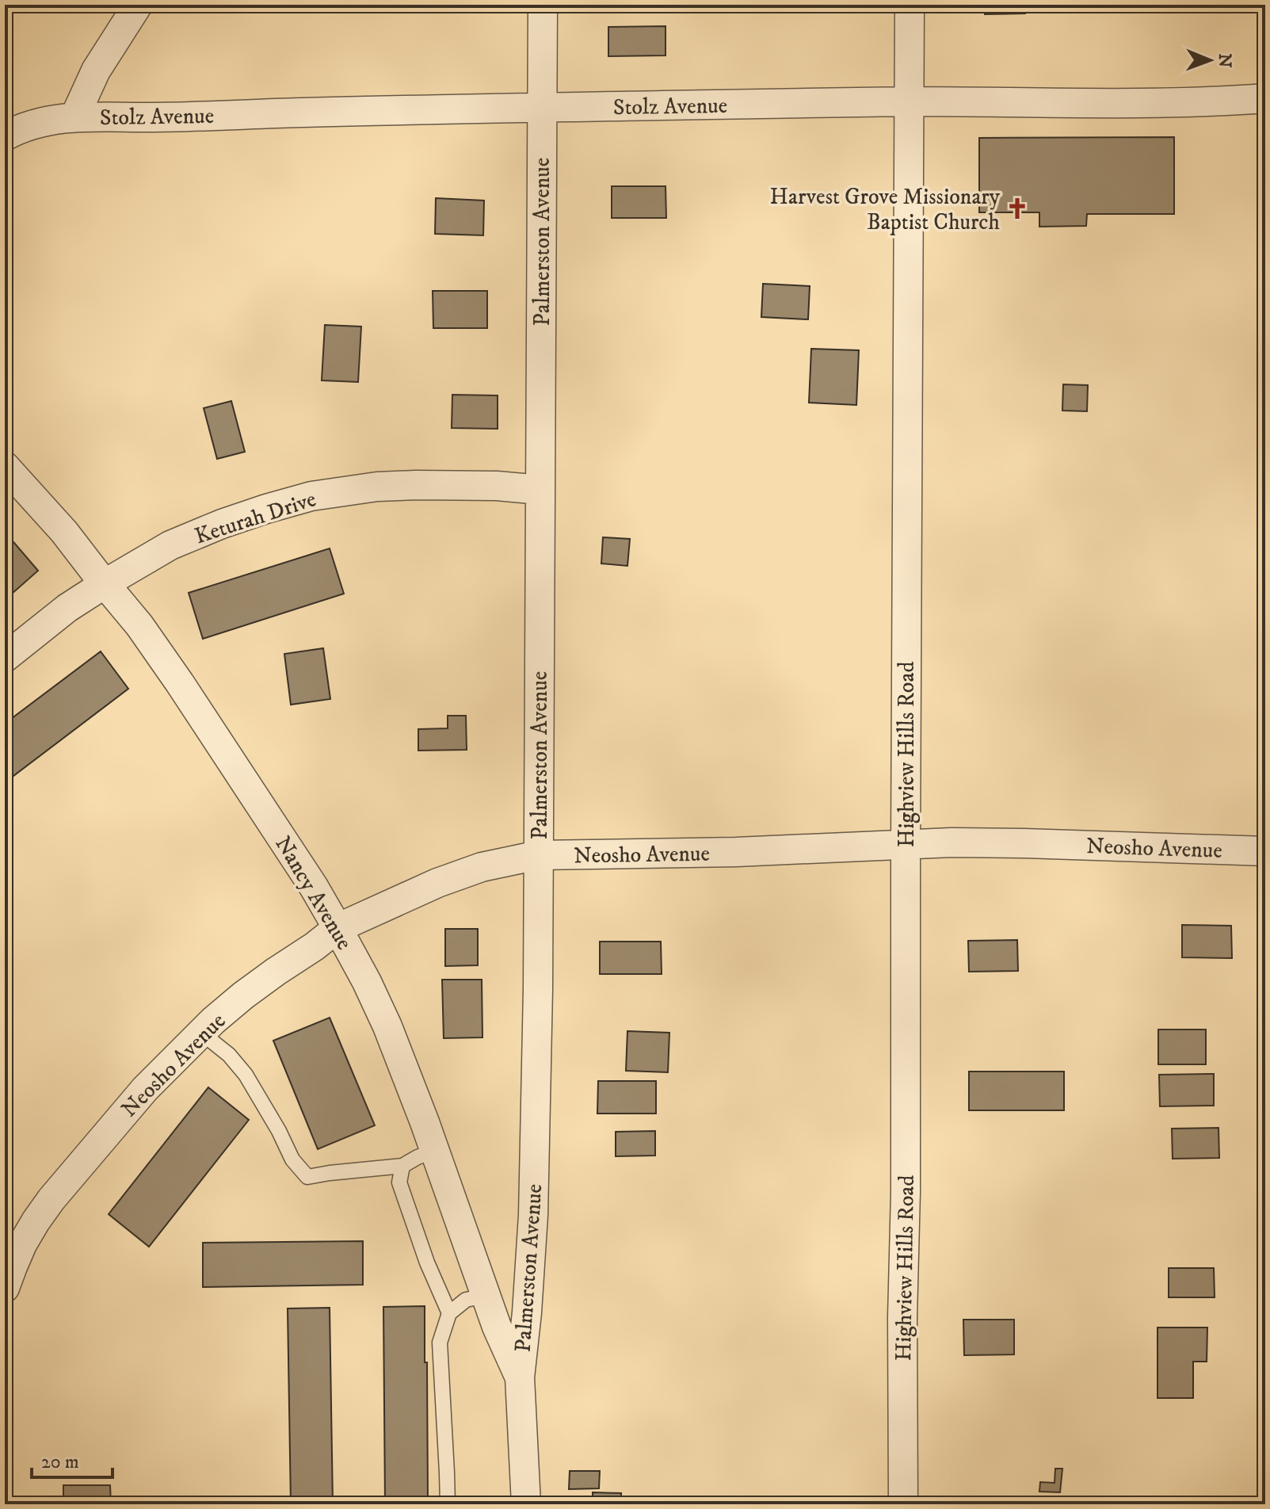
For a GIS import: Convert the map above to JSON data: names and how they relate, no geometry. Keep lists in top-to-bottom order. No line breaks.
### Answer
{"streets":{"street":["Stolz Avenue","Palmerston Avenue","Keturah Drive","Highview Hills Road","Neosho Avenue","Nancy Avenue"]},"crossings":[["Stolz Avenue","Palmerston Avenue"],["Stolz Avenue","Highview Hills Road"],["Palmerston Avenue","Keturah Drive"],["Palmerston Avenue","Neosho Avenue"],["Palmerston Avenue","Nancy Avenue"],["Keturah Drive","Nancy Avenue"],["Highview Hills Road","Neosho Avenue"],["Neosho Avenue","Nancy Avenue"]],"places":{"church":["Harvest Grove Missionary Baptist Church"]},"scale_bar":"20 m","north":"right"}
